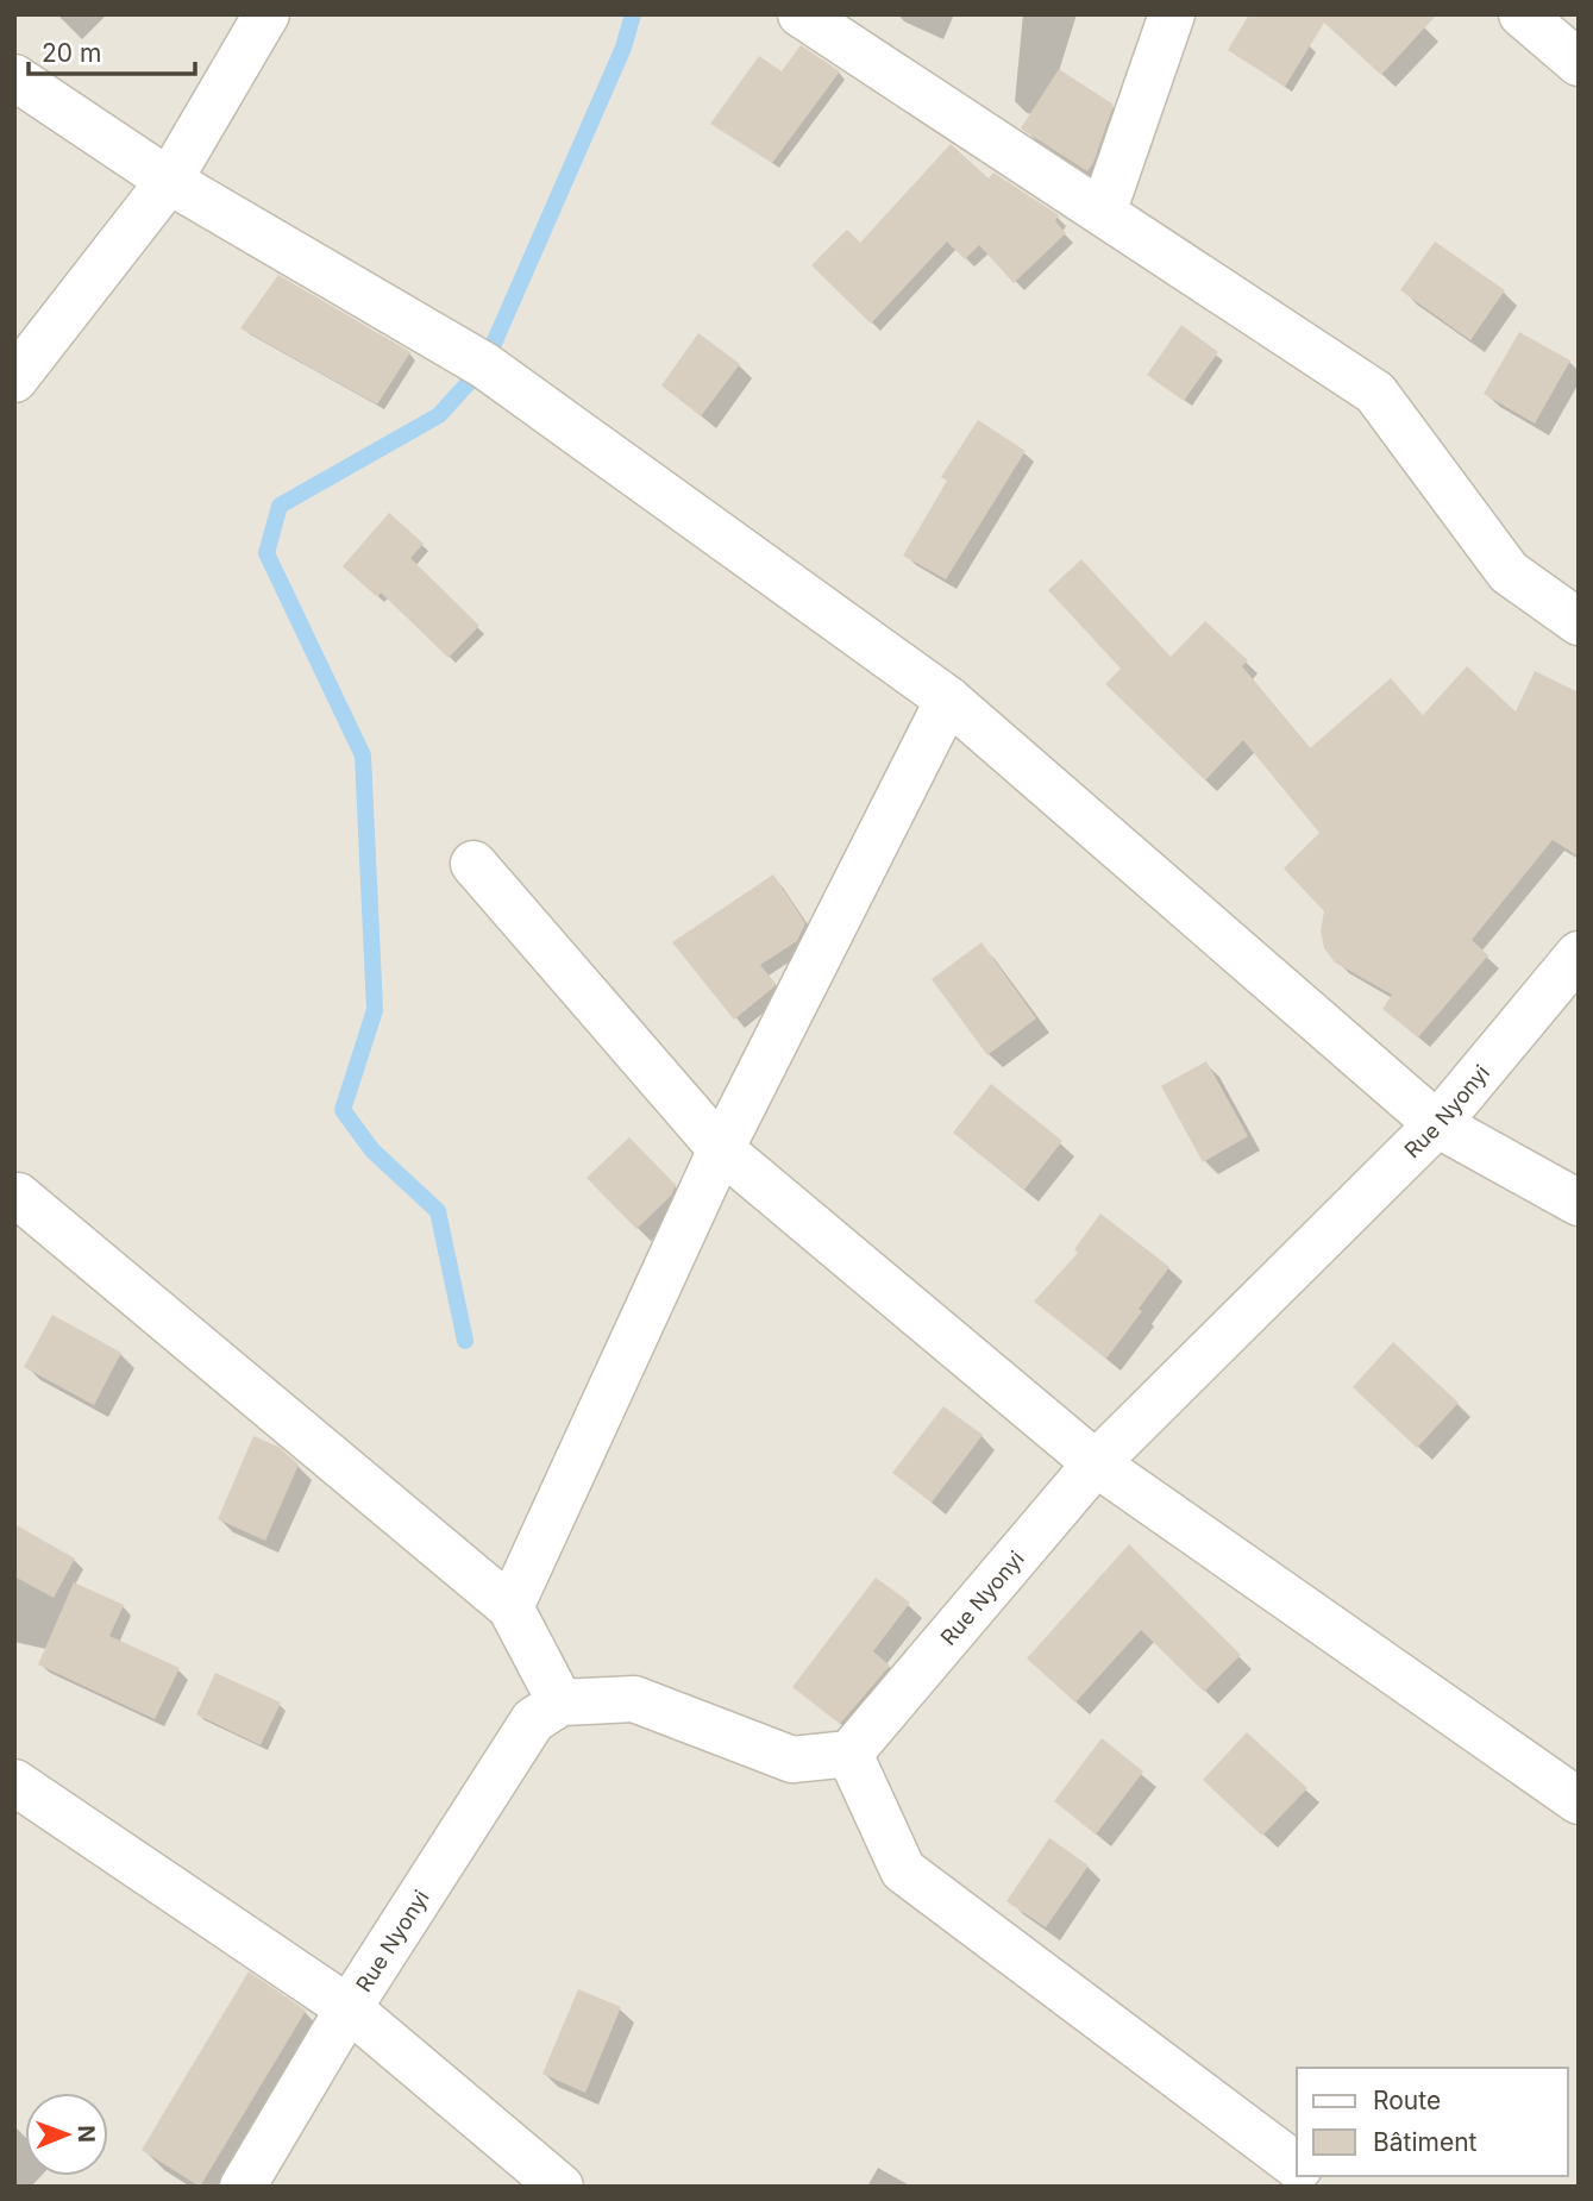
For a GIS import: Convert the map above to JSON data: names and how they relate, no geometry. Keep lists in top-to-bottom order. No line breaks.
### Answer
{"streets":{"street":["Rue Nyonyi"]},"legend":["Route","Bâtiment"],"scale_bar":"20 m","north":"right"}
